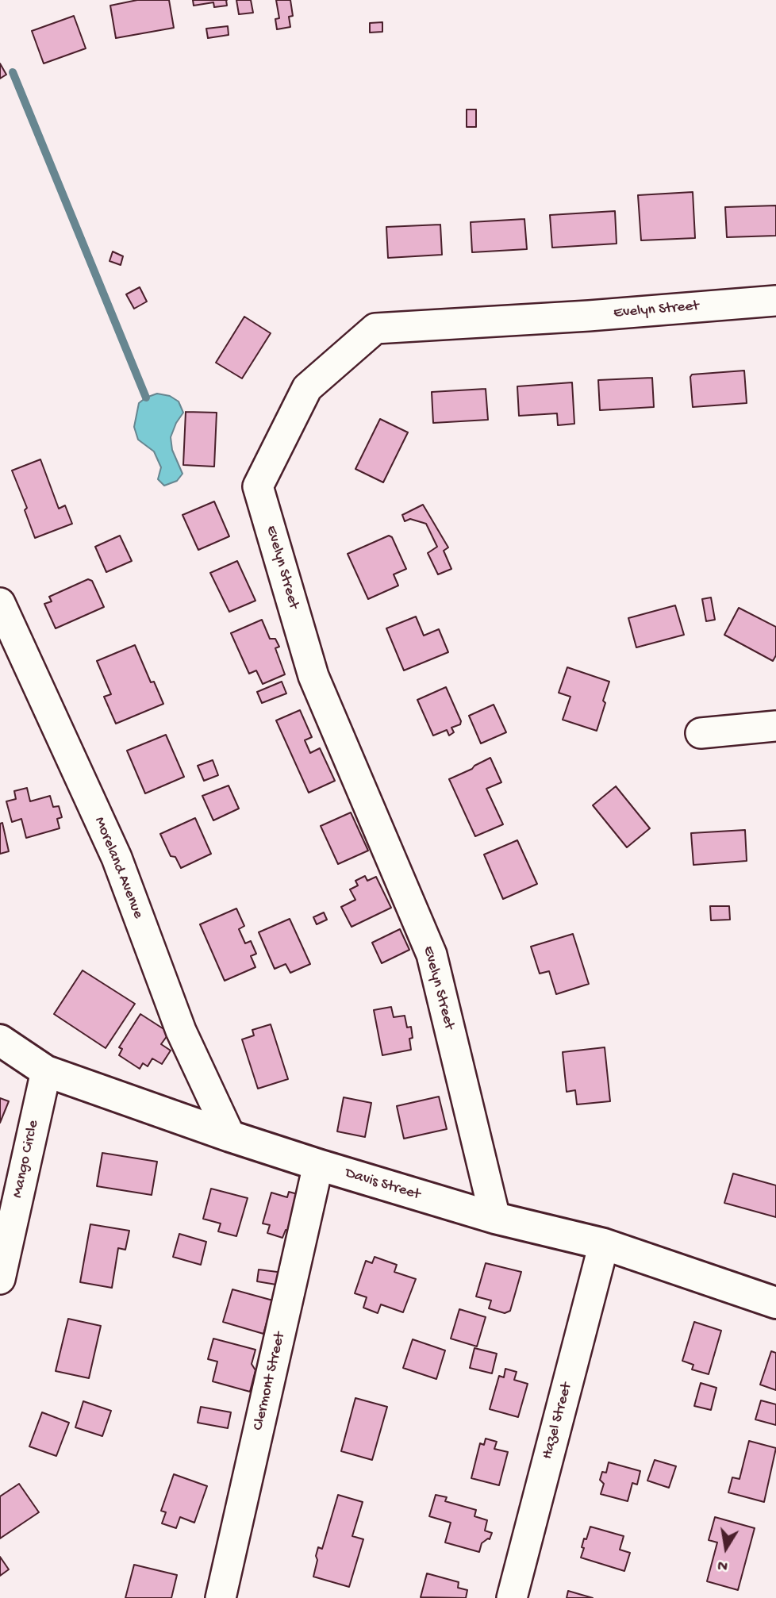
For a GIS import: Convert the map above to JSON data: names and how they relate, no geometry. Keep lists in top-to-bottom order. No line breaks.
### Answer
{"streets":{"main road":["Davis Street"],"street":["Evelyn Street","Moreland Avenue","Mango Circle","Clermont Street","Hazel Street"]},"crossings":[["Evelyn Street","Davis Street"],["Moreland Avenue","Davis Street"],["Mango Circle","Davis Street"],["Davis Street","Clermont Street"],["Davis Street","Hazel Street"]],"north":"bottom"}
